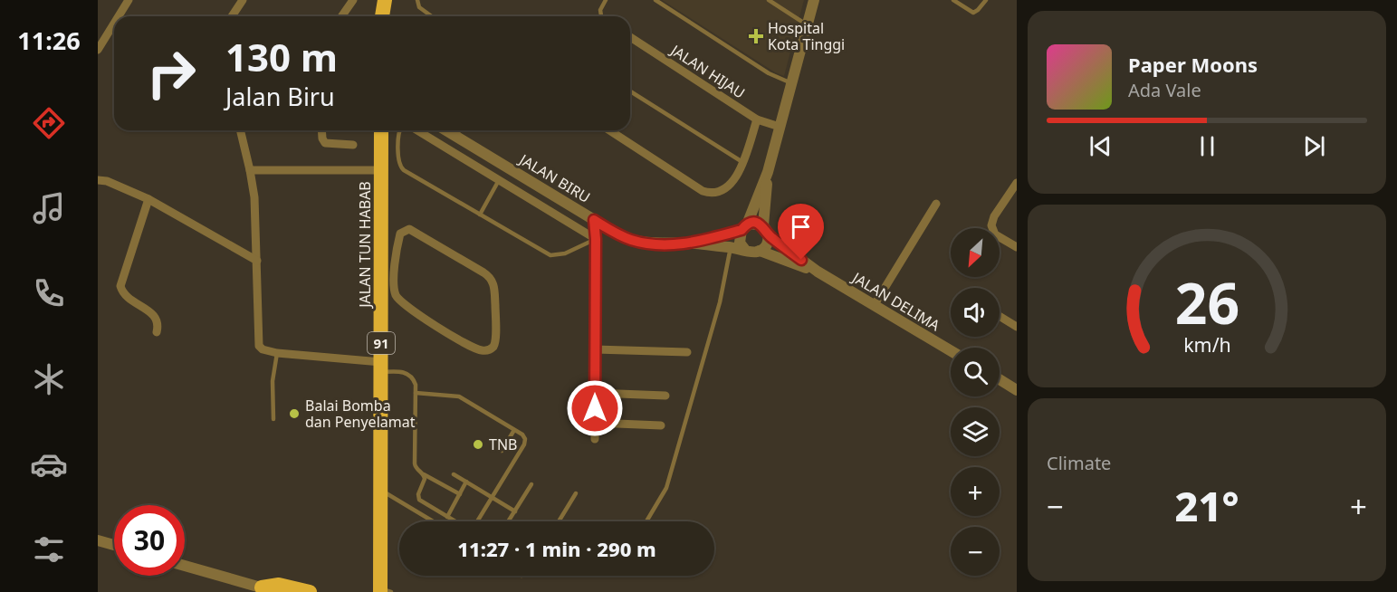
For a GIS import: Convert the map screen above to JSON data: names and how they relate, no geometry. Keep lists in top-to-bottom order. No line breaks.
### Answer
{"streets":{"highway":["JALAN TUN HABAB","91"],"street":["JALAN HIJAU","JALAN BIRU","JALAN DELIMA"]},"crossings":[["JALAN BIRU","JALAN DELIMA"]],"places":{"health":["Hospital Kota Tinggi"],"other":["Balai Bomba dan Penyelamat","TNB"]},"north":"bottom left","page":{"tabs":"11:26","turn":["130 m","Jalan Biru"],"song":["Paper Moons","Ada Vale"],"map_buttons":["+","−"],"tile":"Climate","heat":["−","21°","+"],"limit":"30","trip":"11:27 · 1 min · 290 m","gauge":["26","km/h"]}}
